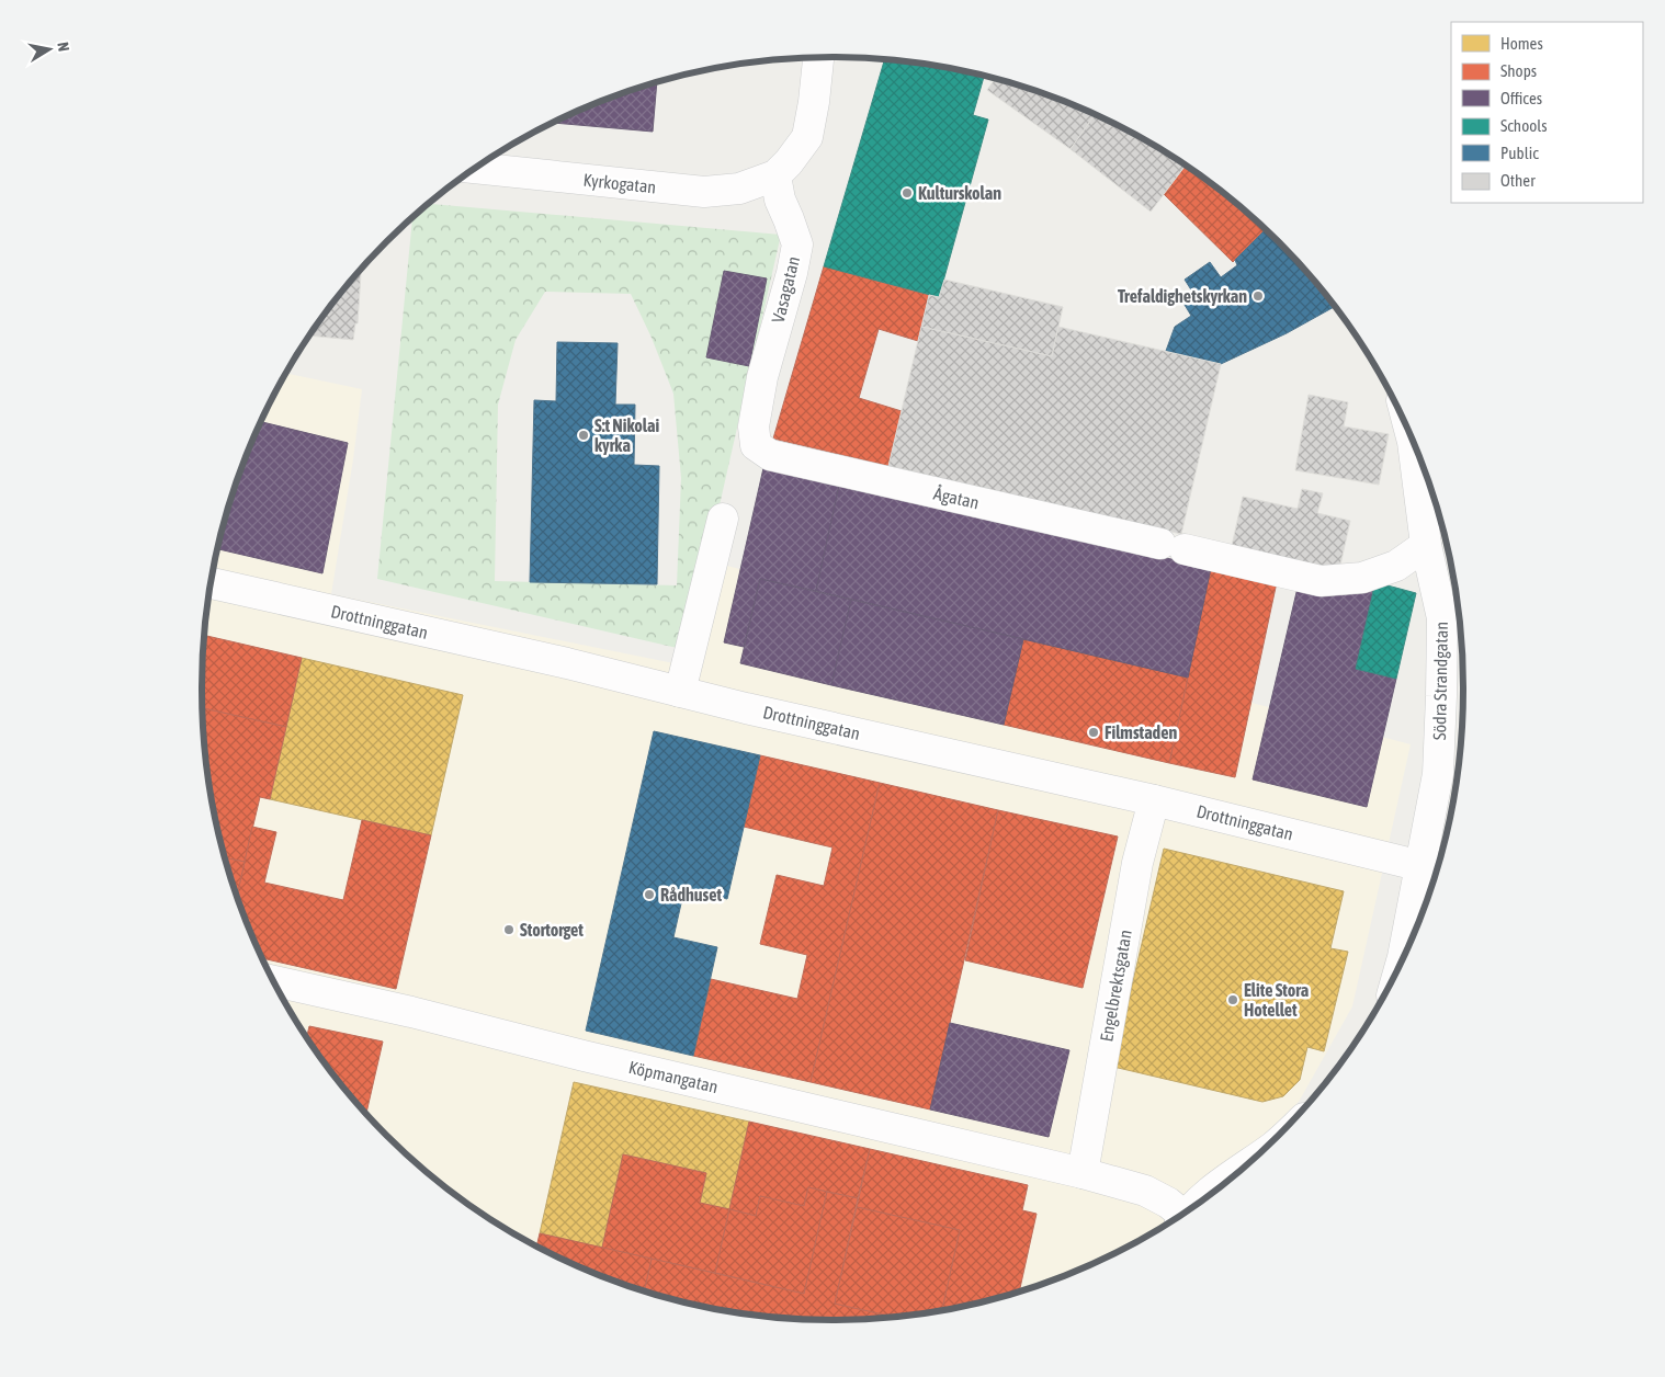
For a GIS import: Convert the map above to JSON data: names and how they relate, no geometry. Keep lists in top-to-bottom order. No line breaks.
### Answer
{"streets":{"street":["Kyrkogatan","Vasagatan","Ågatan","Drottninggatan","Södra Strandgatan","Engelbrektsgatan","Köpmangatan"]},"crossings":[["Kyrkogatan","Vasagatan"],["Vasagatan","Ågatan"],["Ågatan","Södra Strandgatan"],["Drottninggatan","Södra Strandgatan"],["Drottninggatan","Engelbrektsgatan"],["Engelbrektsgatan","Köpmangatan"]],"places":["Kulturskolan","Trefaldighetskyrkan","S:t Nikolai kyrka","Filmstaden","Rådhuset","Stortorget","Elite Stora Hotellet"],"legend":["Homes","Shops","Offices","Schools","Public","Other"],"north":"right"}
